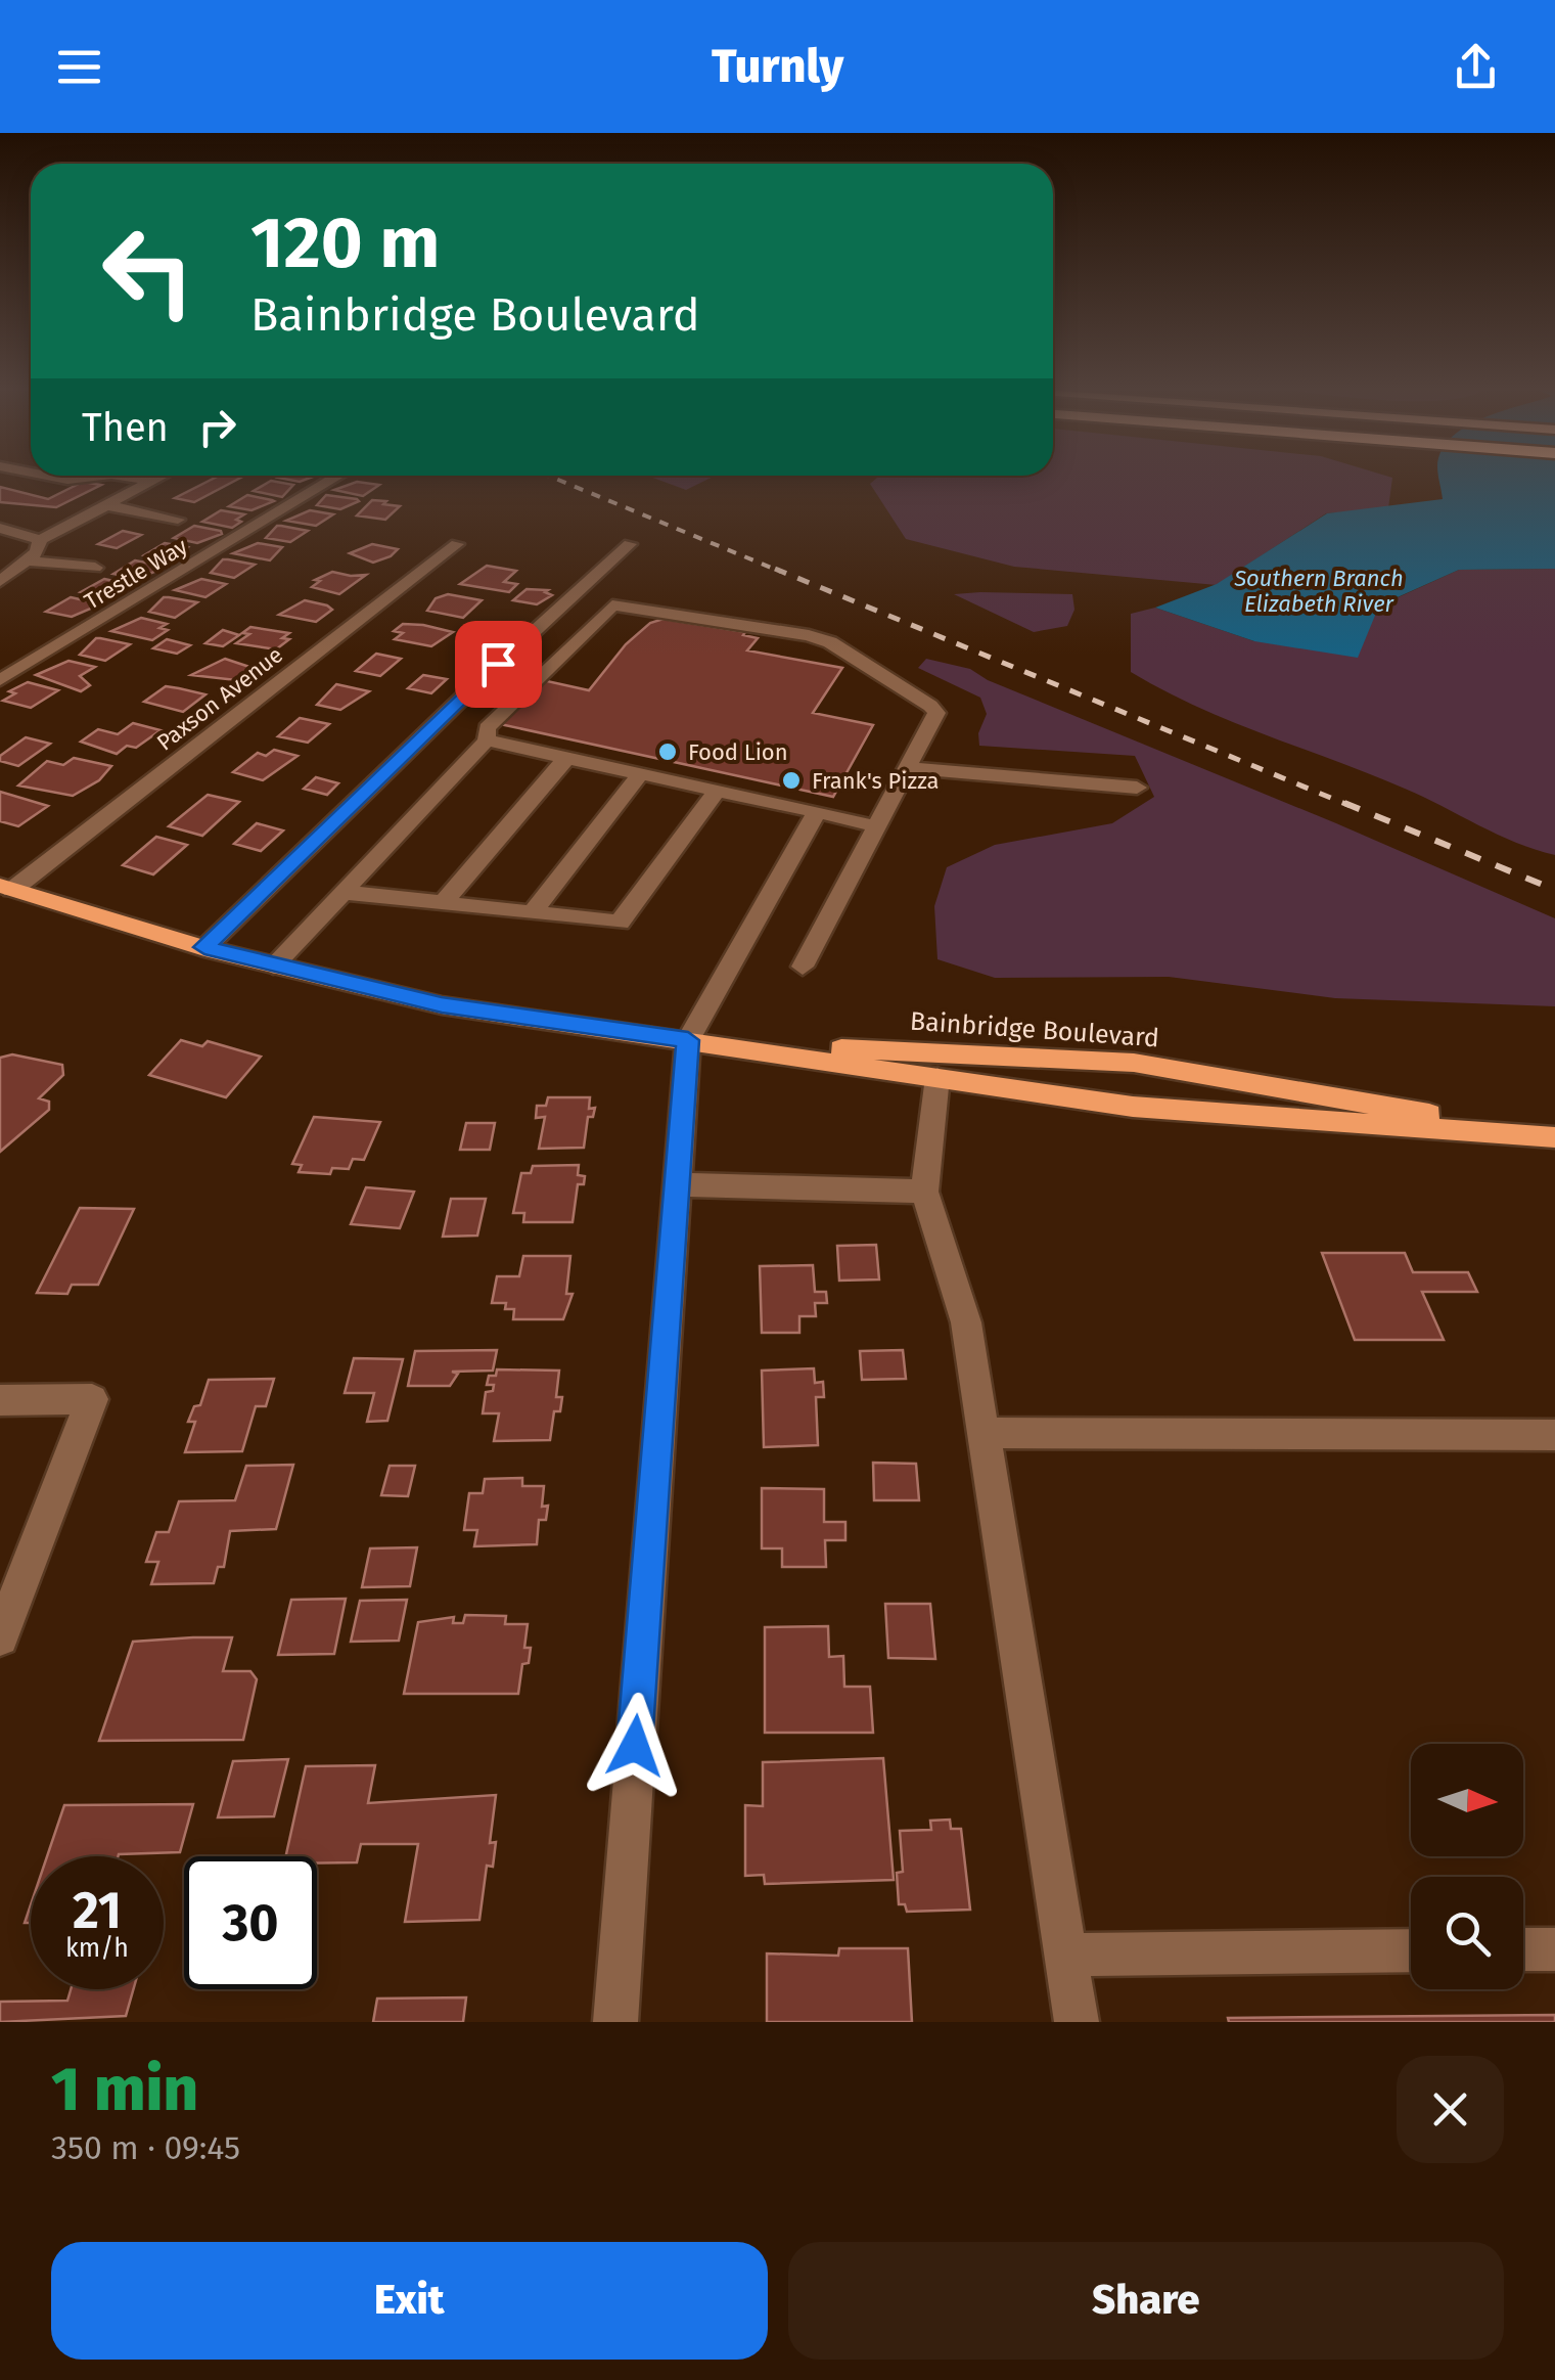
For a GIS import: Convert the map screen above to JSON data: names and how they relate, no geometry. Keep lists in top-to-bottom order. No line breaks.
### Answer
{"streets":{"main road":["Bainbridge Boulevard"],"street":["Trestle Way","Paxson Avenue"]},"crossings":[["Paxson Avenue","Bainbridge Boulevard"]],"water":["Southern Branch Elizabeth River"],"places":["Food Lion","Frank's Pizza"],"north":"right","page":{"header":"Turnly","turn":["120 m","Bainbridge Boulevard"],"then":"Then","speed":"21 km/h","limit":"30","heading":["1 min","350 m · 09:45"],"buttons":["Exit","Share"]}}
